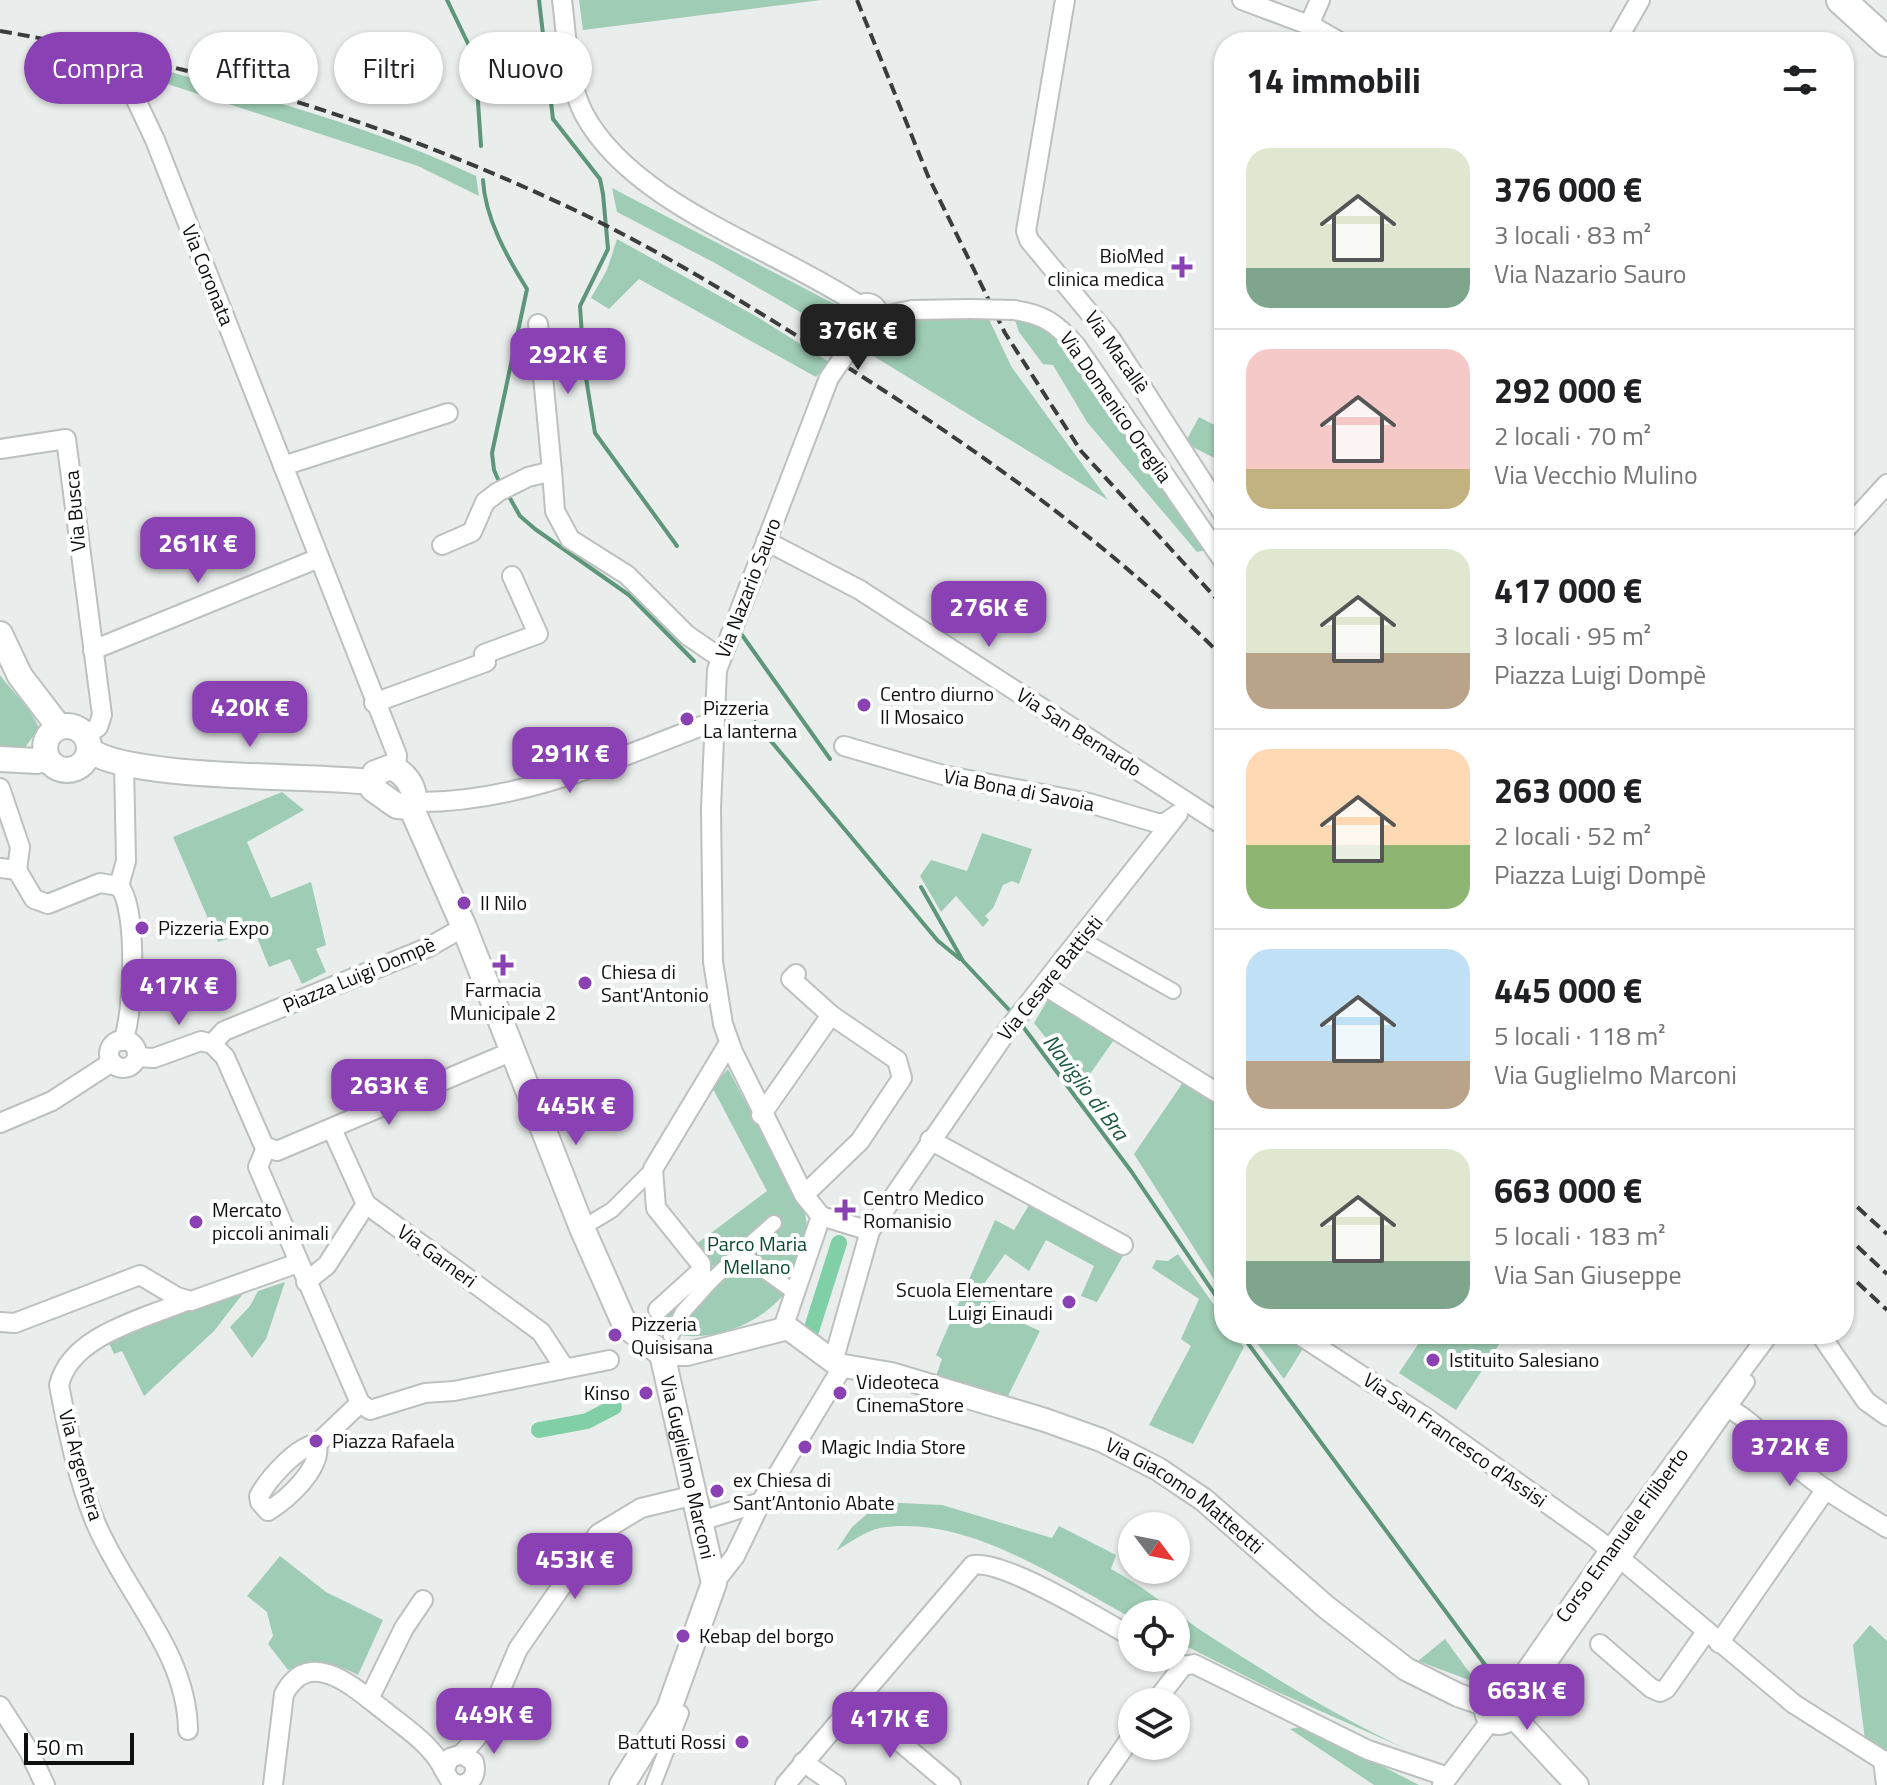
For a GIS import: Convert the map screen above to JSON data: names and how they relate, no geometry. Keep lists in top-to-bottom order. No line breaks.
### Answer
{"streets":{"main road":["Via Guglielmo Marconi"],"street":["Via Coronata","Via Macallè","Via Domenico Oreglia","Via Busca","Via Nazario Sauro","Via San Bernardo","Via Bona di Savoia","Piazza Luigi Dompè","Via Cesare Battisti","Via Garneri","Via San Francesco d'Assisi","Via Argentera","Via Giacomo Matteotti","Corso Emanuele Filiberto"]},"crossings":[["Via Coronata","Via Guglielmo Marconi"],["Via Domenico Oreglia","Via Nazario Sauro"],["Via Nazario Sauro","Via San Bernardo"],["Via Bona di Savoia","Via Cesare Battisti"],["Piazza Luigi Dompè","Via Guglielmo Marconi"],["Via Cesare Battisti","Via Guglielmo Marconi"],["Via Cesare Battisti","Via Giacomo Matteotti"],["Via San Francesco d'Assisi","Corso Emanuele Filiberto"],["Via Giacomo Matteotti","Corso Emanuele Filiberto"]],"water":["Naviglio di Bra"],"parks":["Parco Maria Mellano"],"places":{"health":["BioMed clinica medica","Farmacia Municipale 2","Centro Medico Romanisio"],"other":["Centro diurno Il Mosaico","Pizzeria La lanterna","Il Nilo","Pizzeria Expo","Chiesa di Sant'Antonio","Mercato piccoli animali","Scuola Elementare Luigi Einaudi","Pizzeria Quisisana","Istituito Salesiano","Kinso","Videoteca CinemaStore","Piazza Rafaela","Magic India Store","ex Chiesa di Sant’Antonio Abate","Kebap del borgo","Battuti Rossi"]},"scale_bar":"50 m","north":"bottom right","page":{"chip":["Compra","Affitta","Filtri","Nuovo"],"heading":"14 immobili","list":[{"name":"376 000 €","note":"3 locali · 83 m² · Via Nazario Sauro"},{"name":"292 000 €","note":"2 locali · 70 m² · Via Vecchio Mulino"},{"name":"417 000 €","note":"3 locali · 95 m² · Piazza Luigi Dompè"},{"name":"263 000 €","note":"2 locali · 52 m² · Piazza Luigi Dompè"},{"name":"445 000 €","note":"5 locali · 118 m² · Via Guglielmo Marconi"},{"name":"663 000 €","note":"5 locali · 183 m² · Via San Giuseppe"}],"price":["376K €","292K €","261K €","276K €","420K €","291K €","417K €","263K €","445K €","372K €","453K €","663K €","449K €","417K €"],"scale":"50 m"}}
